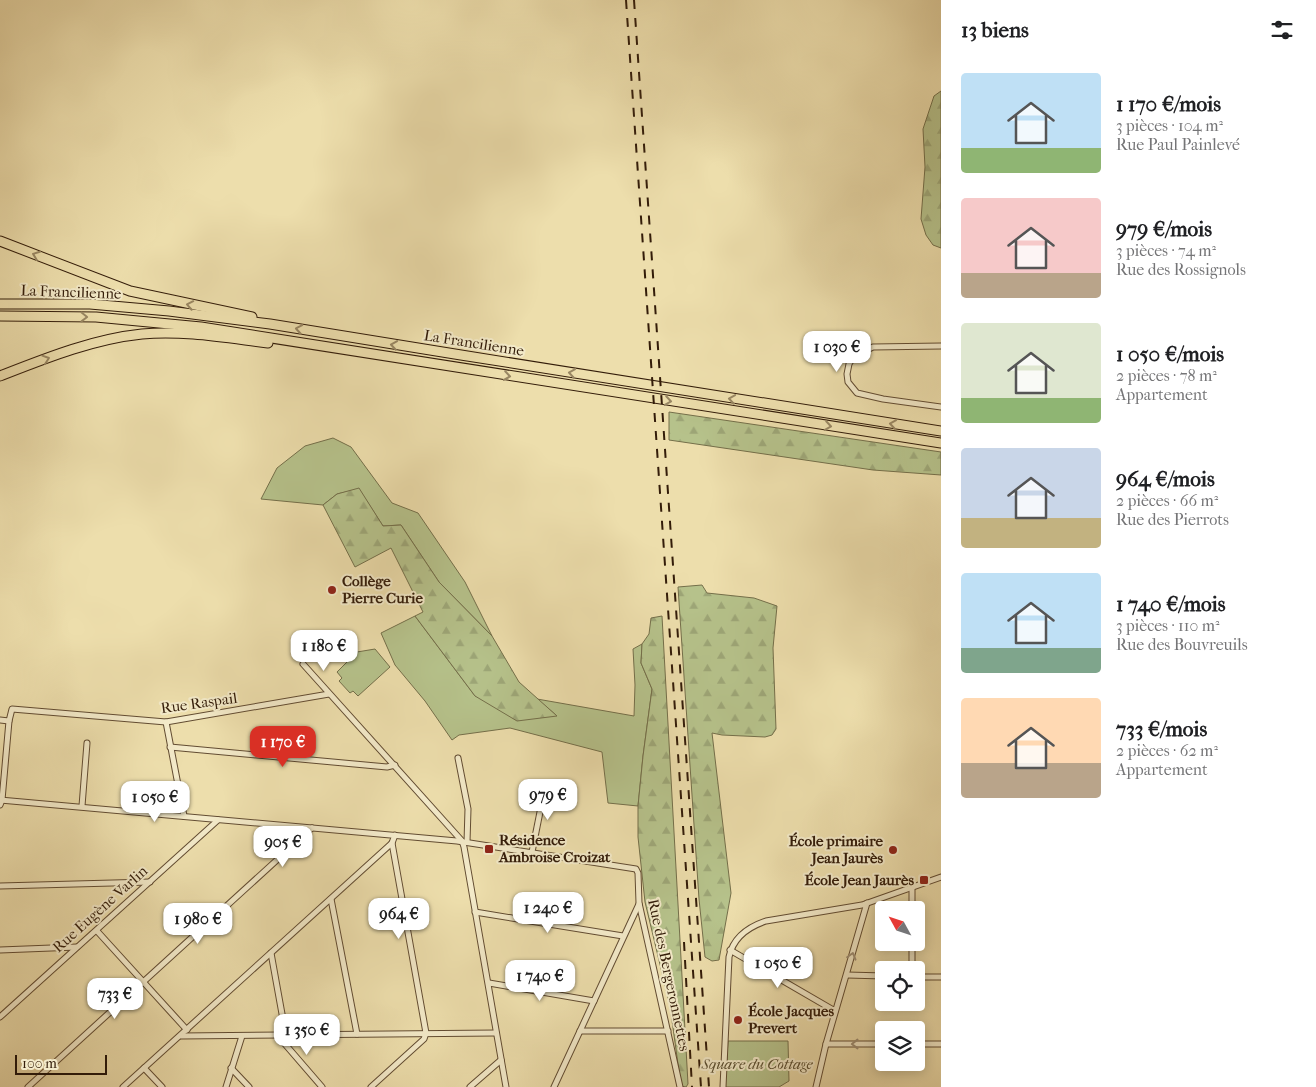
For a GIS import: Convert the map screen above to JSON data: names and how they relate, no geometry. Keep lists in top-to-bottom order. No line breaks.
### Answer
{"streets":{"highway":["La Francilienne"],"street":["Rue Raspail","Rue Eugène Varlin","Rue des Bergeronnettes"]},"parks":["Square du Cottage"],"places":{"other":["Collège Pierre Curie","École primaire Jean Jaurès","École Jacques Prevert"],"transit":["Résidence Ambroise Croizat","École Jean Jaurès"]},"scale_bar":"100 m","north":"top left","page":{"heading":"13 biens","list":[{"name":"1 170 €/mois","note":"3 pièces · 104 m² · Rue Paul Painlevé"},{"name":"979 €/mois","note":"3 pièces · 74 m² · Rue des Rossignols"},{"name":"1 050 €/mois","note":"2 pièces · 78 m² · Appartement"},{"name":"964 €/mois","note":"2 pièces · 66 m² · Rue des Pierrots"},{"name":"1 740 €/mois","note":"3 pièces · 110 m² · Rue des Bouvreuils"},{"name":"733 €/mois","note":"2 pièces · 62 m² · Appartement"}],"price":["1 030 €","1 180 €","1 170 €","979 €","1 050 €","905 €","1 240 €","964 €","1 980 €","1 050 €","1 740 €","733 €","1 350 €"],"scale":"100 m"}}
